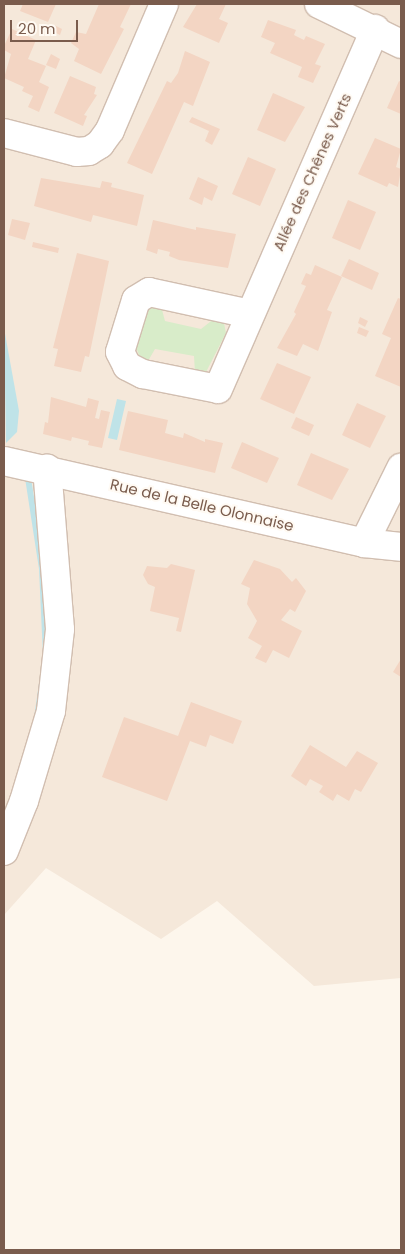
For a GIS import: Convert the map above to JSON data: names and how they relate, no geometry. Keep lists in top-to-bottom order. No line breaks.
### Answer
{"streets":{"street":["Allée des Chênes Verts","Rue de la Belle Olonnaise"]},"scale_bar":"20 m"}
